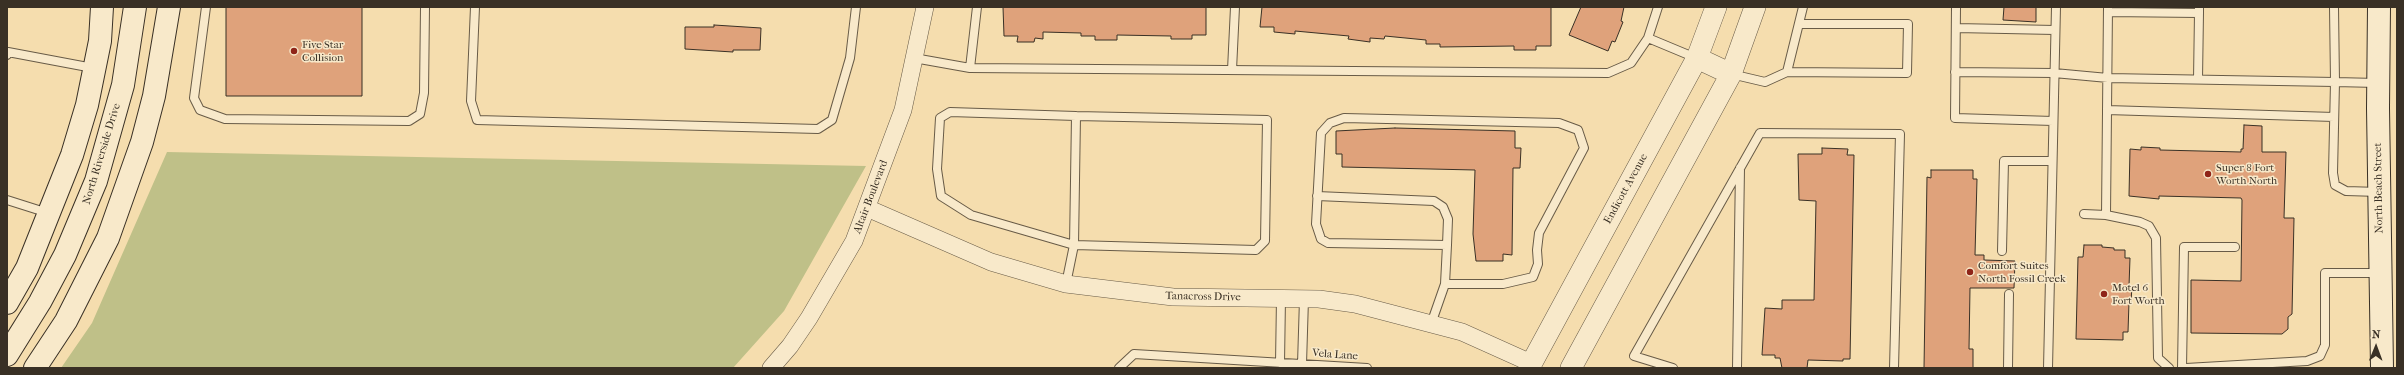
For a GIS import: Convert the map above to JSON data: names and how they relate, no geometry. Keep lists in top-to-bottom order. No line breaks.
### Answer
{"streets":{"main road":["North Riverside Drive","North Beach Street"],"street":["Endicott Avenue","Altair Boulevard","Tanacross Drive"],"lane":["Vela Lane"]},"crossings":[["Endicott Avenue","Tanacross Drive"],["Altair Boulevard","Tanacross Drive"]],"places":["Five Star Collision","Super 8 Fort Worth North","Comfort Suites North Fossil Creek","Motel 6 Fort Worth"],"north":"top"}
